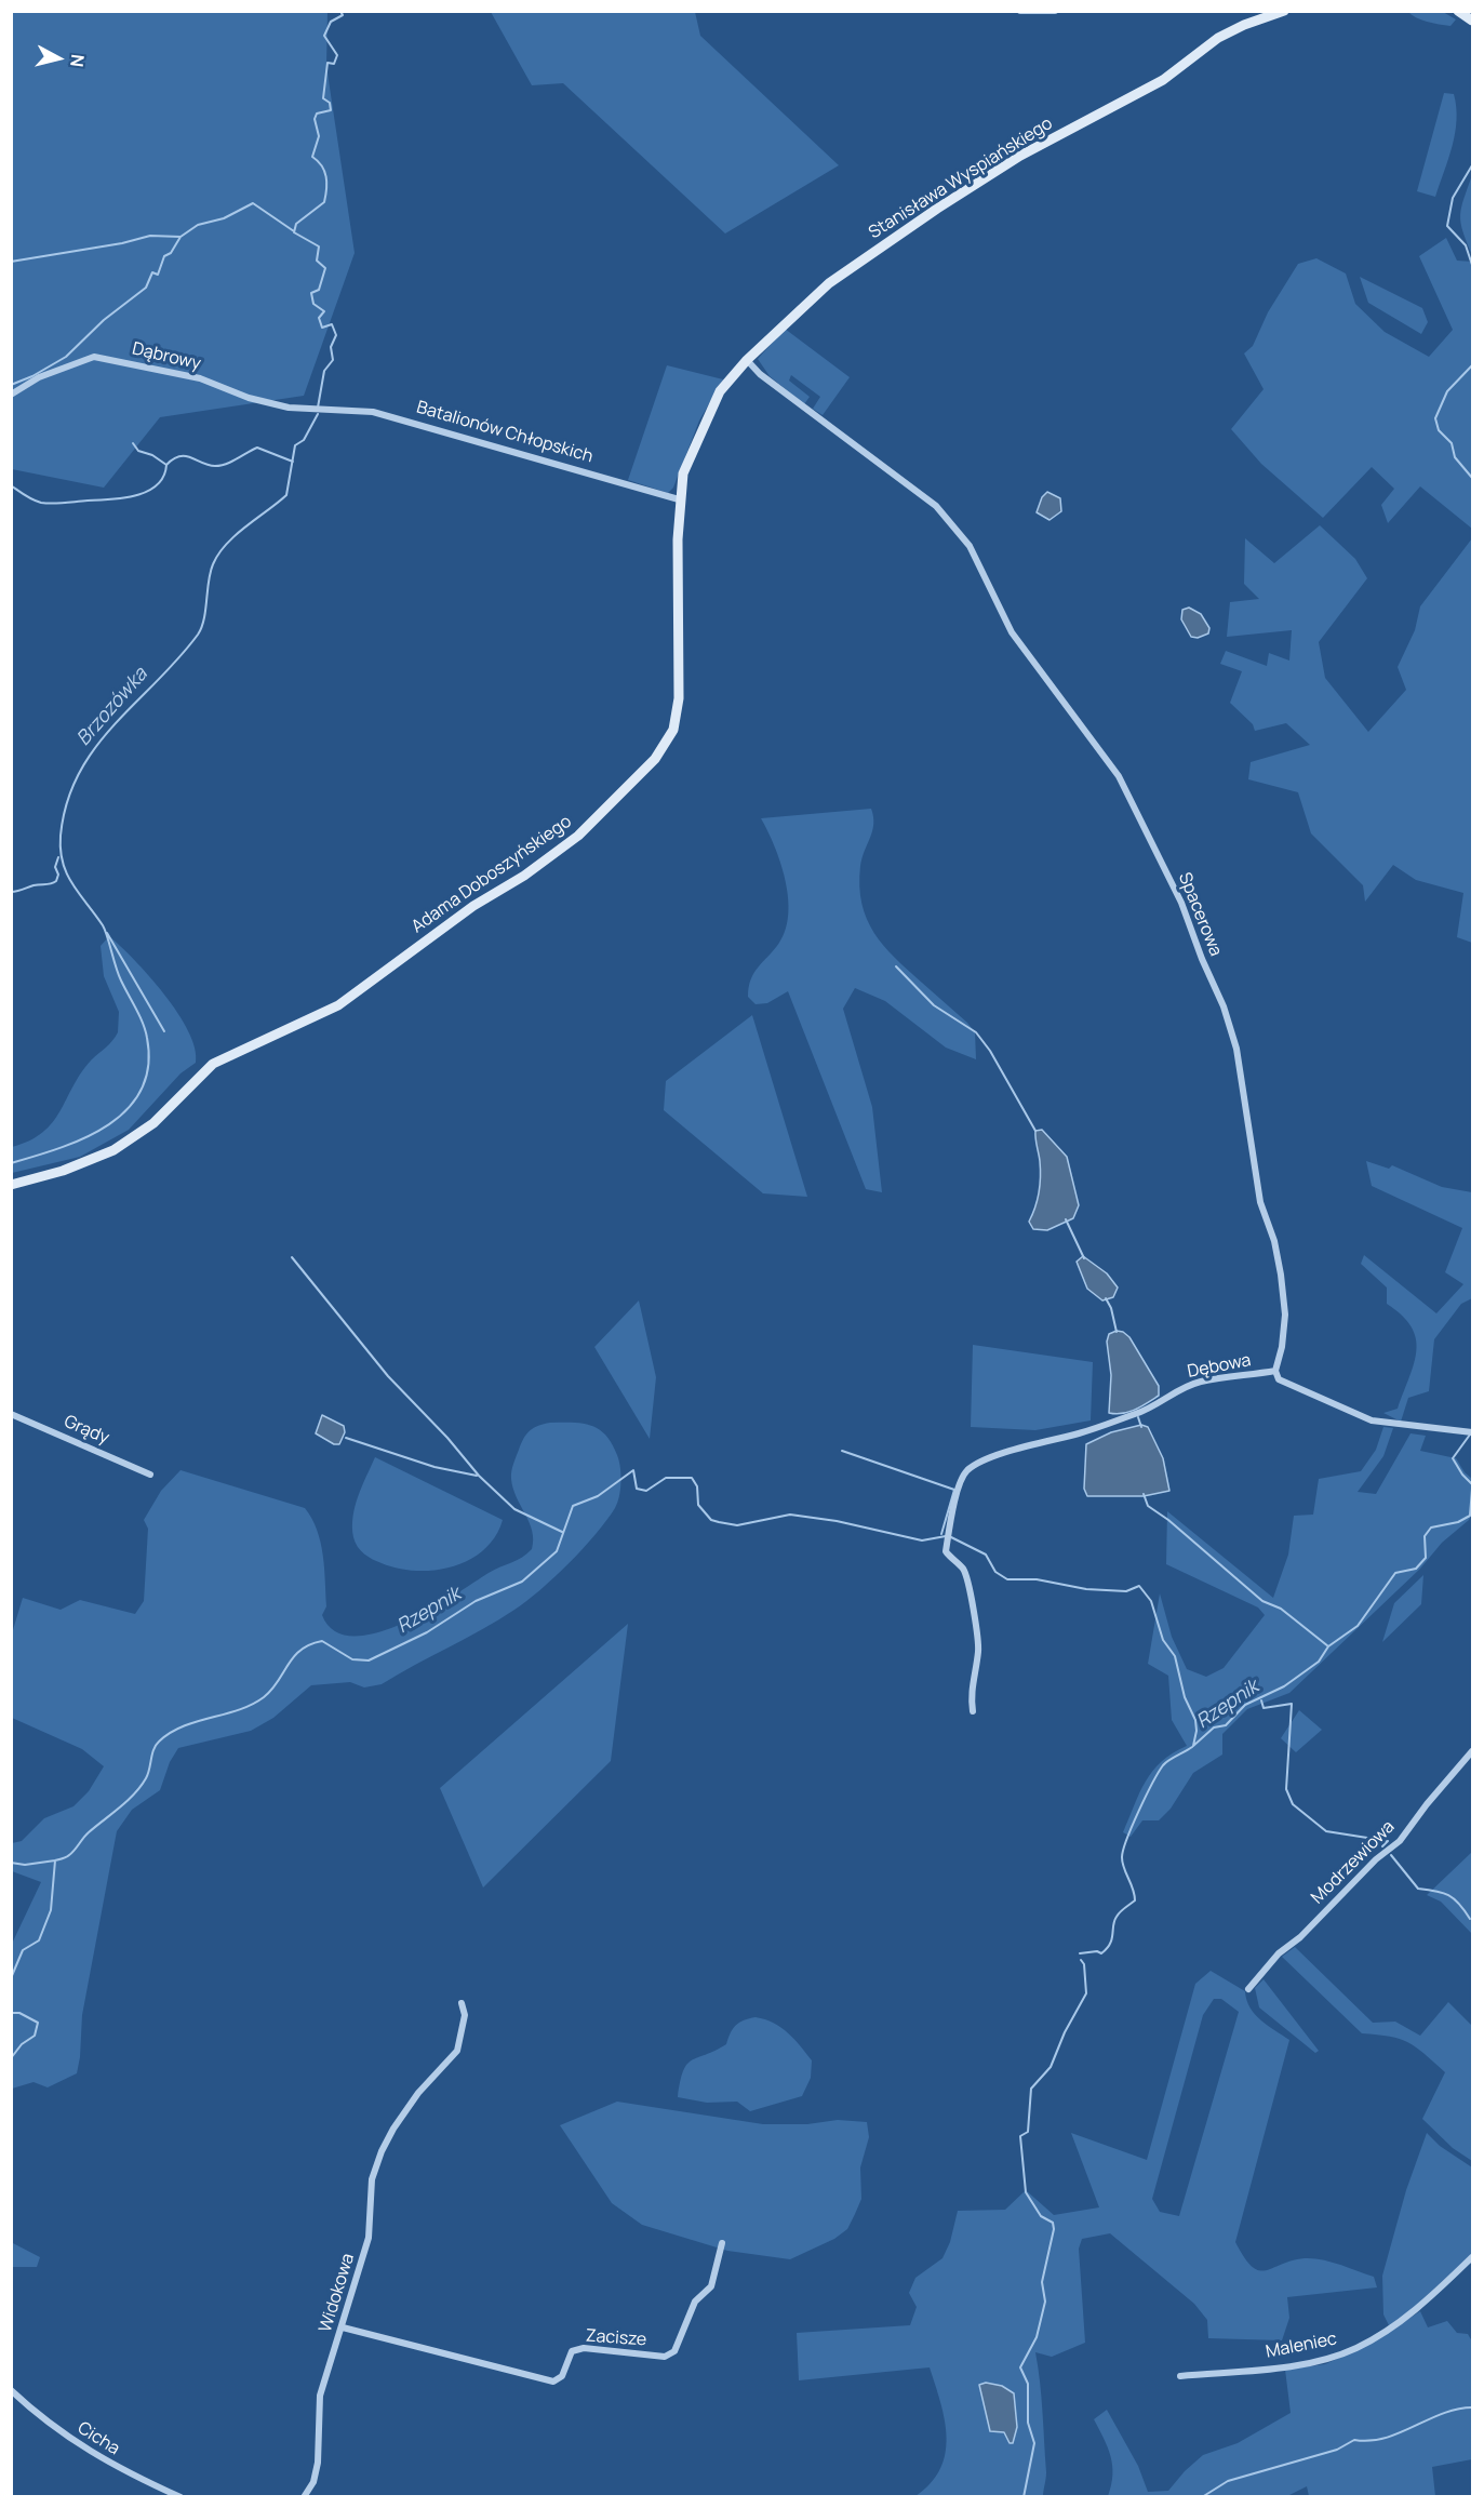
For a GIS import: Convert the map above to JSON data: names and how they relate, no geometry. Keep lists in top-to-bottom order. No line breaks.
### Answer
{"streets":{"street":["Stanisława Wyspiańskiego","Dąbrowy","Batalionów Chłopskich","Adama Doboszyńskiego","Spacerowa","Dębowa","Grądy","Modrzewiowa","Widokowa","Zacisze","Maleniec","Cicha"]},"crossings":[["Stanisława Wyspiańskiego","Adama Doboszyńskiego"],["Stanisława Wyspiańskiego","Spacerowa"],["Dąbrowy","Batalionów Chłopskich"],["Batalionów Chłopskich","Adama Doboszyńskiego"],["Adama Doboszyńskiego","Spacerowa"],["Spacerowa","Dębowa"],["Widokowa","Zacisze"]],"water":["Brzozówka","Rzepnik"],"north":"right"}
